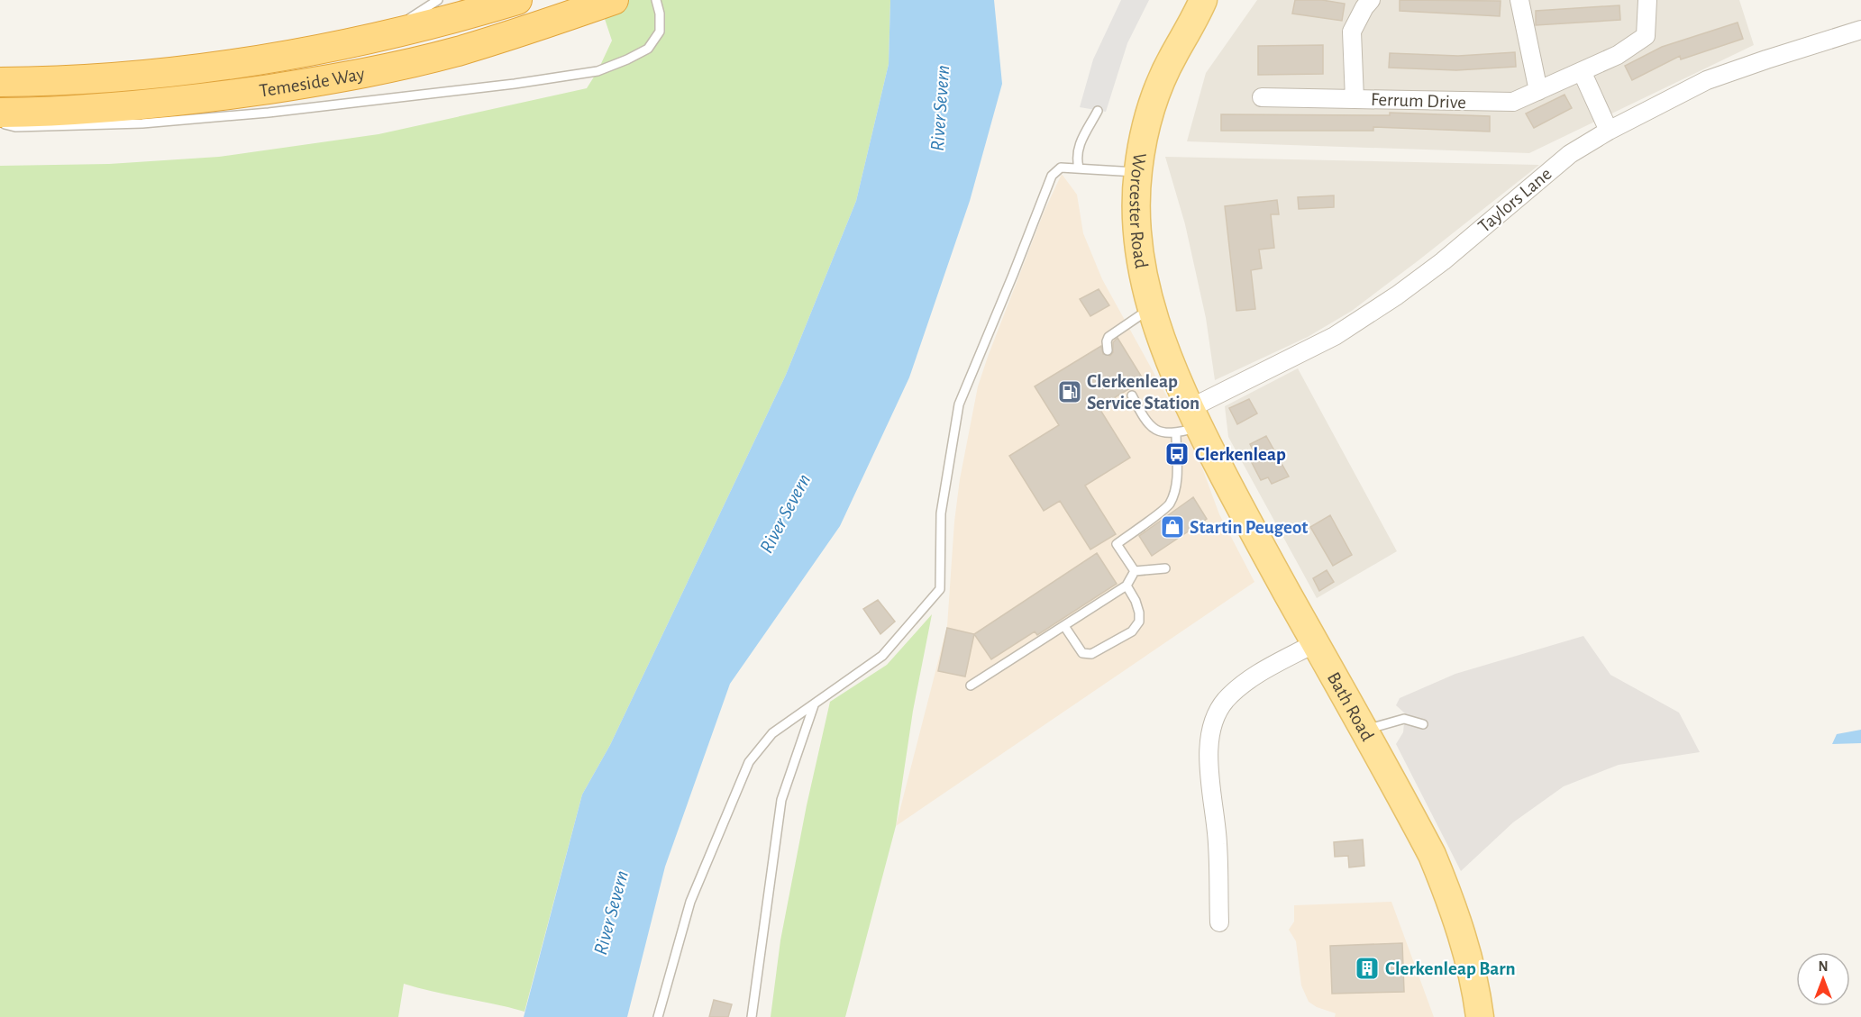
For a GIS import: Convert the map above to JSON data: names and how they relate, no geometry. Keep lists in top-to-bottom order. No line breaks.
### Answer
{"streets":{"highway":["Temeside Way"],"main road":["Worcester Road","Bath Road"],"street":["Ferrum Drive","Taylors Lane"]},"crossings":[["Taylors Lane","Worcester Road"],["Taylors Lane","Bath Road"],["Worcester Road","Bath Road"]],"water":["River Severn"],"places":{"fuel station":["Clerkenleap Service Station"],"bus stop":["Clerkenleap"],"shop":["Startin Peugeot"],"building":["Clerkenleap Barn"]},"north":"top"}
